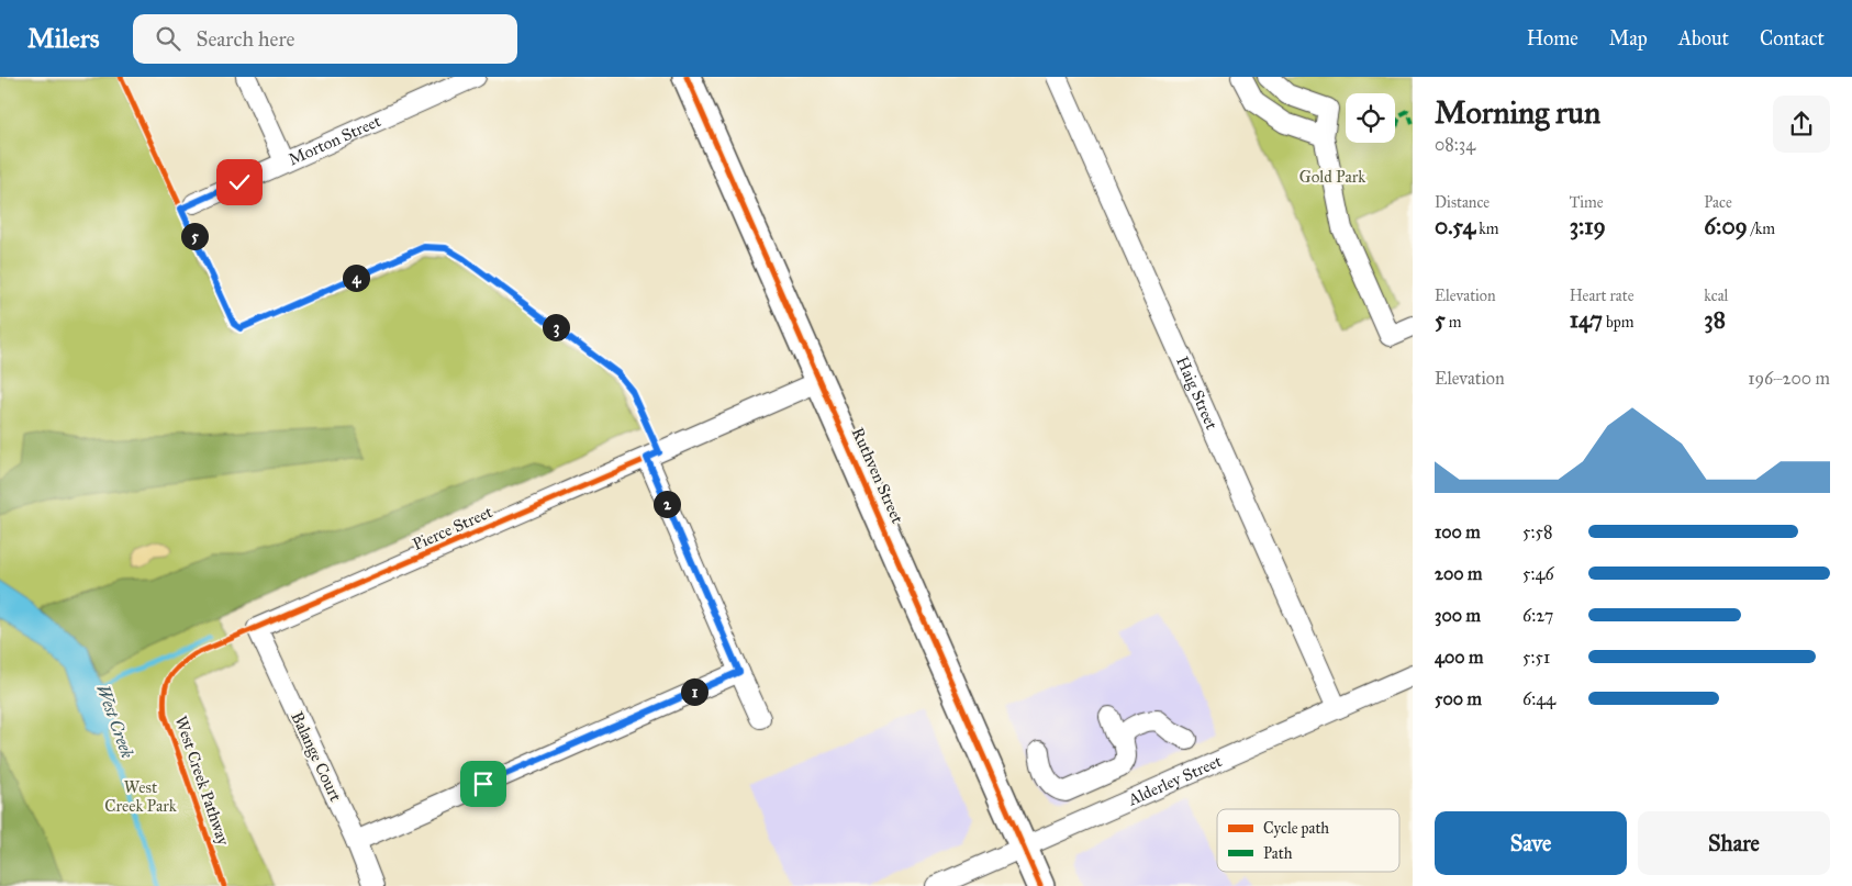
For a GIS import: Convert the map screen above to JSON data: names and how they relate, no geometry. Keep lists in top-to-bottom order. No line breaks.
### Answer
{"streets":{"highway":["Ruthven Street"],"street":["Morton Street","Haig Street","Pierce Street","Balange Court","Alderley Street"],"cycle path":["West Creek Pathway"]},"crossings":[["Haig Street","Alderley Street"],["Ruthven Street","Pierce Street"],["Ruthven Street","Alderley Street"],["Pierce Street","Balange Court"]],"water":["West Creek"],"parks":["Gold Park","West Creek Park"],"legend":["Cycle path","Path"],"page":{"header":"Milers","search":"Search here","nav":["Home","Map","About","Contact"],"heading":["Morning run","08:34"],"stats":[["Distance","0.54 km"],["Time","3:19"],["Pace","6:09 /km"],["Elevation","5 m"],["Heart rate","147 bpm"],["kcal","38"]],"pins":["5","4","3","2","1"],"chart":["Elevation","196–200 m"],"list":[{"name":"100 m","note":"5:58"},{"name":"200 m","note":"5:46"},{"name":"300 m","note":"6:27"},{"name":"400 m","note":"5:51"},{"name":"500 m","note":"6:44"}],"buttons":["Save","Share"]}}
